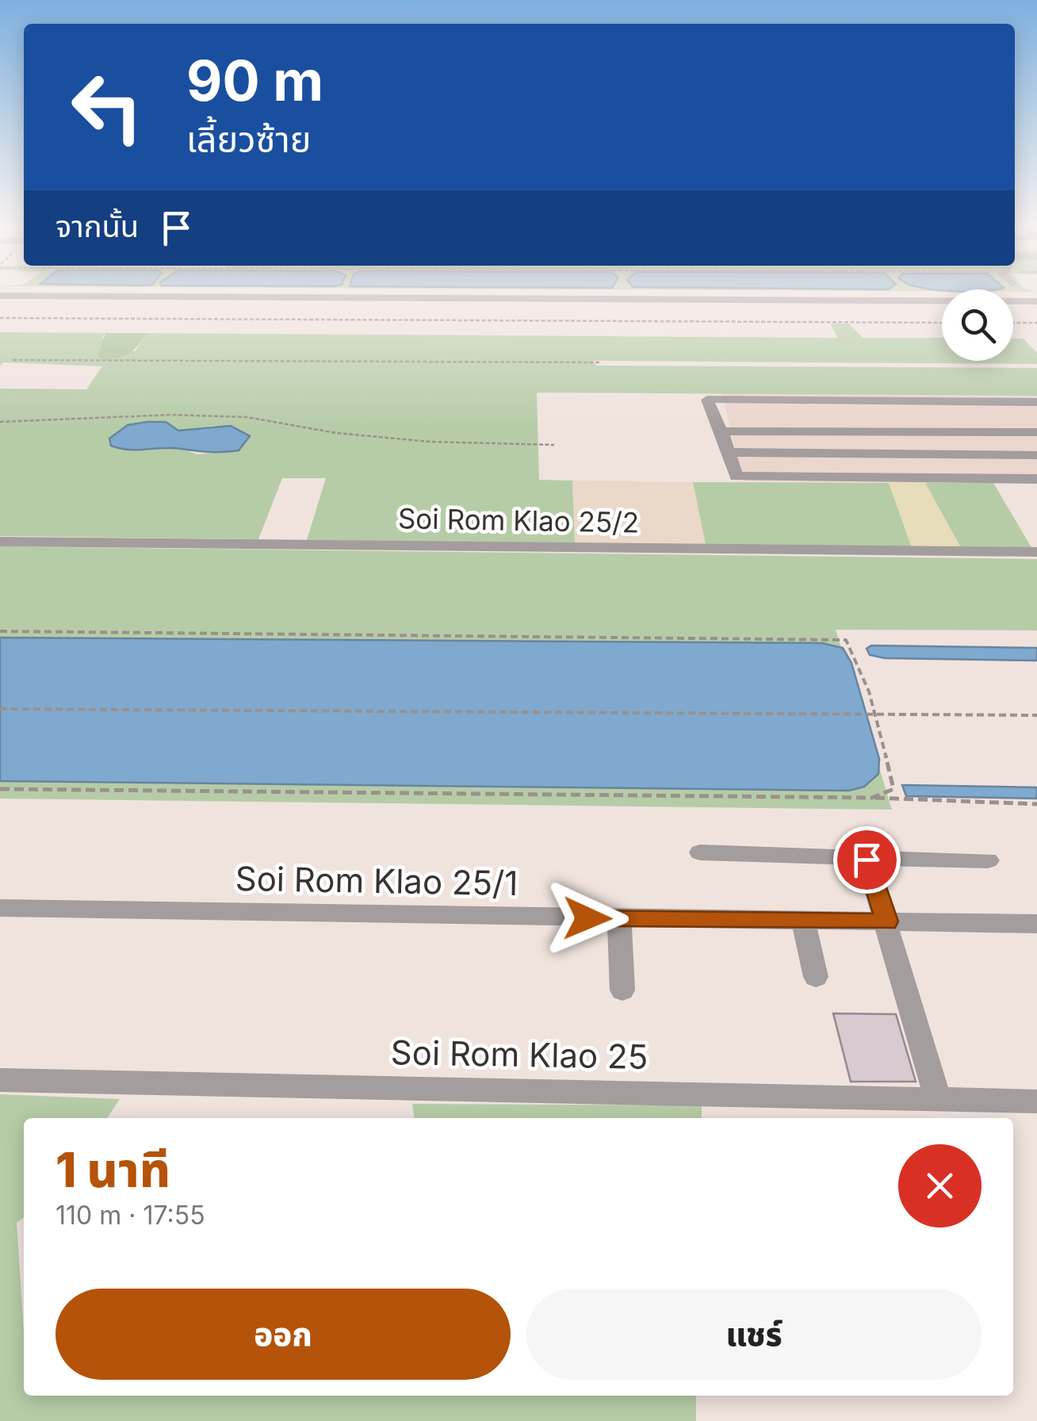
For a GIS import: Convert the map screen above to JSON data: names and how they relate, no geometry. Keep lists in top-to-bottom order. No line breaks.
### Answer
{"streets":{"street":["Soi Rom Klao 25/2","Soi Rom Klao 25/1","Soi Rom Klao 25"]},"page":{"turn":["90 m","เลี้ยวซ้าย"],"then":"จากนั้น","heading":["1 นาที","110 m · 17:55"],"buttons":["ออก","แชร์"]}}
